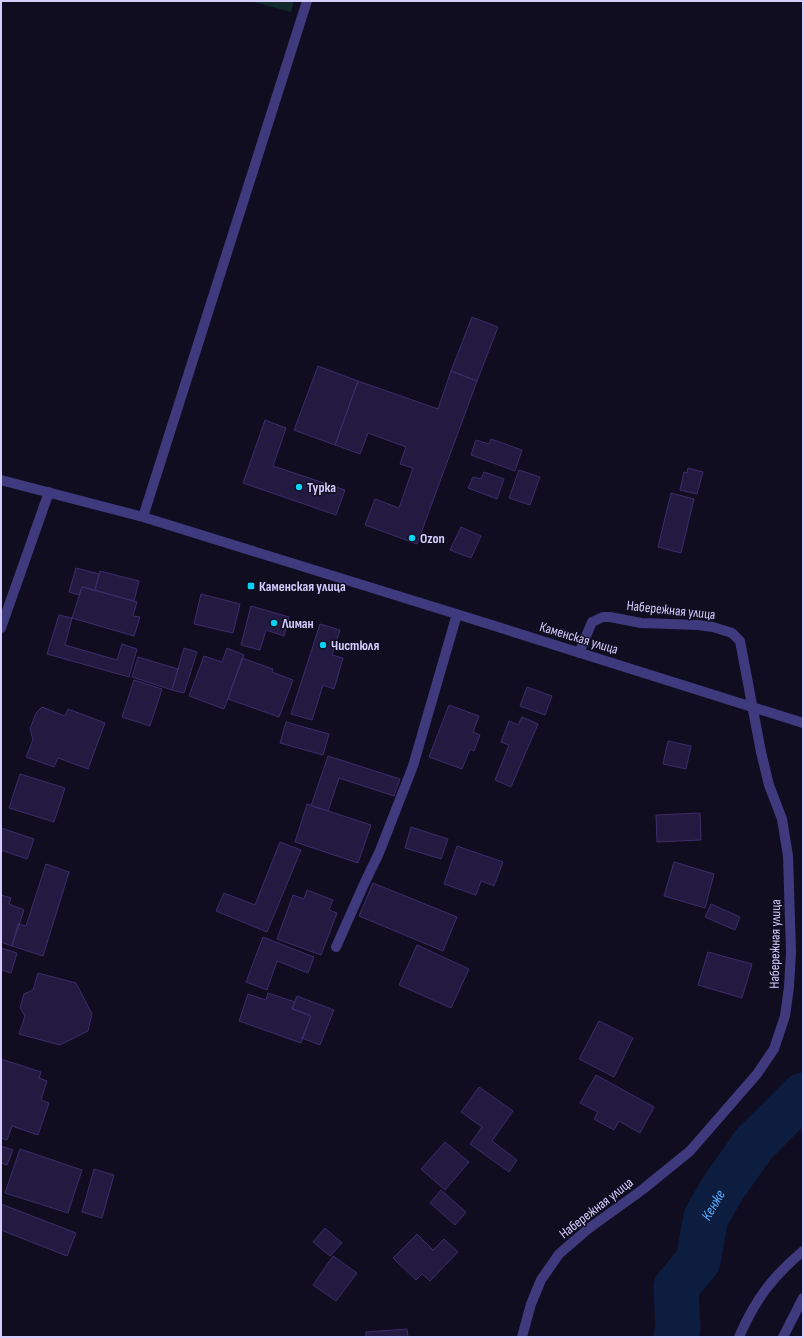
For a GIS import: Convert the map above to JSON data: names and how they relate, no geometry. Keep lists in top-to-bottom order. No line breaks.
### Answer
{"streets":{"street":["Набережная улица","Каменская улица"]},"crossings":[["Набережная улица","Каменская улица"]],"water":["Кенже"],"places":{"other":["Турка","Ozon","Лиман","Чистюля"],"transit":["Каменская улица"]}}
